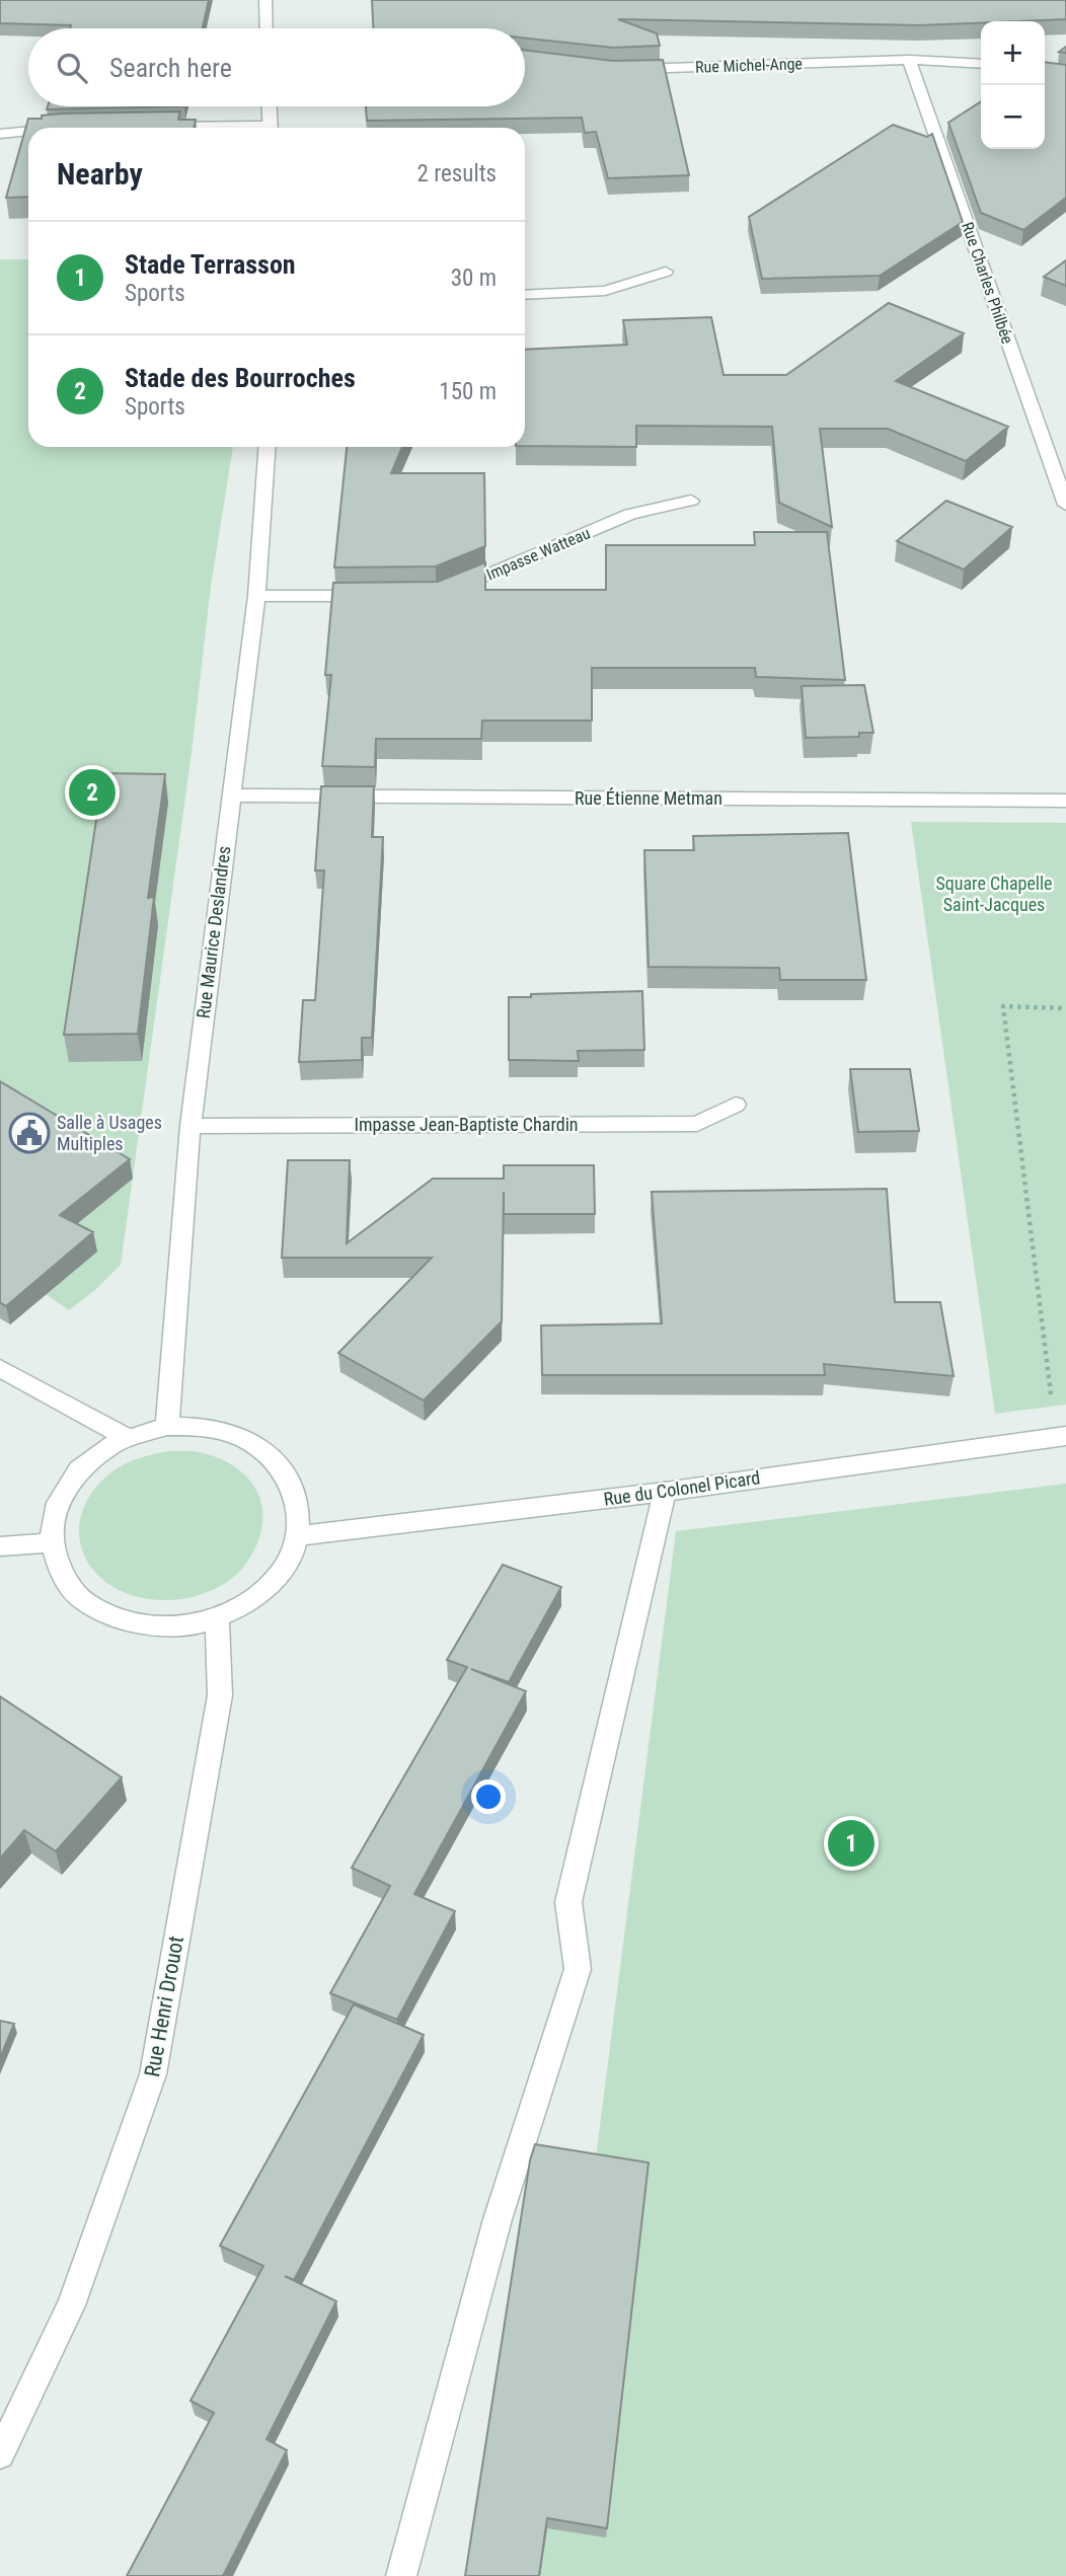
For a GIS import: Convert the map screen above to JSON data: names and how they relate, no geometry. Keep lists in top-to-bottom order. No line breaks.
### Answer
{"streets":{"street":["Rue Michel-Ange","Rue Charles Philbée","Impasse Watteau","Rue Étienne Metman","Rue Maurice Deslandres","Impasse Jean-Baptiste Chardin","Rue du Colonel Picard","Rue Henri Drouot"]},"crossings":[["Rue Michel-Ange","Rue Charles Philbée"],["Rue Étienne Metman","Rue Maurice Deslandres"],["Rue Maurice Deslandres","Impasse Jean-Baptiste Chardin"],["Rue Maurice Deslandres","Rue du Colonel Picard"],["Rue Maurice Deslandres","Rue Henri Drouot"],["Rue du Colonel Picard","Rue Henri Drouot"]],"parks":["Square Chapelle Saint-Jacques"],"places":{"public building":["Salle à Usages Multiples"]},"page":{"map_buttons":["+","−"],"search":"Search here","heading":["Nearby","2 results"],"list":[{"mark":"1","name":"Stade Terrasson","note":"Sports","value":"30 m"},{"mark":"2","name":"Stade des Bourroches","note":"Sports","value":"150 m"}],"pins":["2","1"]}}
